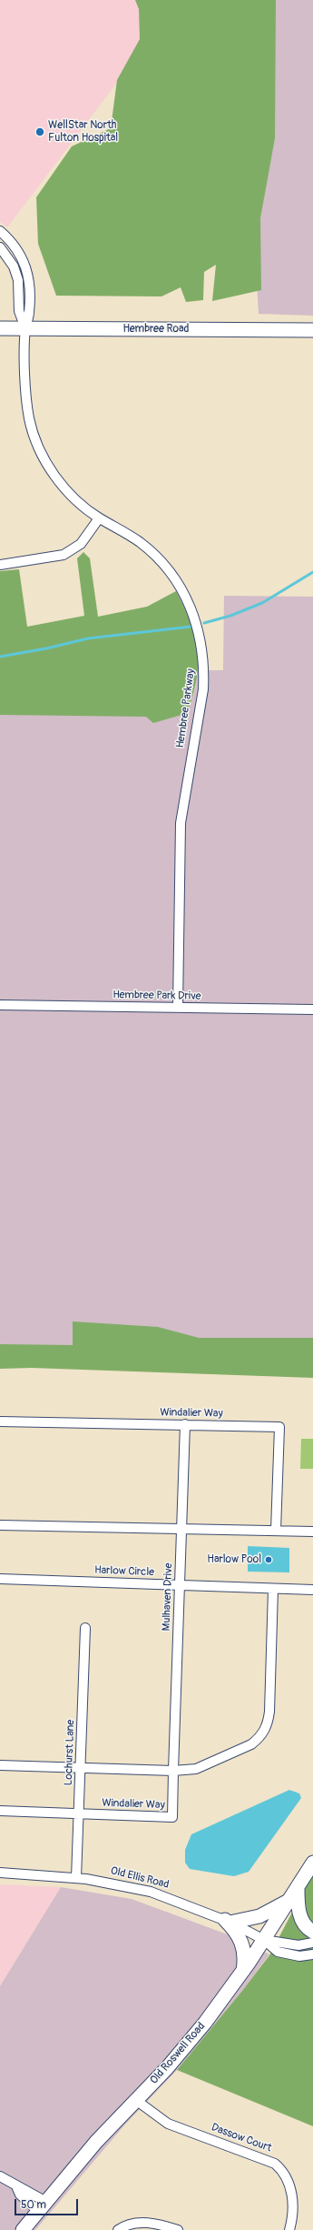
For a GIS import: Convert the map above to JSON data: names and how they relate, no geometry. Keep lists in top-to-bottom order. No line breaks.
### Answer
{"streets":{"street":["Hembree Road","Hembree Parkway","Hembree Park Drive","Windalier Way","Harlow Circle","Mulhaven Drive","Lochurst Lane","Old Ellis Road","Old Roswell Road","Dassow Court"]},"crossings":[["Hembree Road","Hembree Parkway"],["Hembree Parkway","Hembree Park Drive"],["Windalier Way","Mulhaven Drive"],["Windalier Way","Lochurst Lane"],["Harlow Circle","Mulhaven Drive"],["Lochurst Lane","Old Ellis Road"],["Old Ellis Road","Old Roswell Road"],["Old Roswell Road","Dassow Court"]],"places":["WellStar North Fulton Hospital","Harlow Pool"],"scale_bar":"50 m"}
